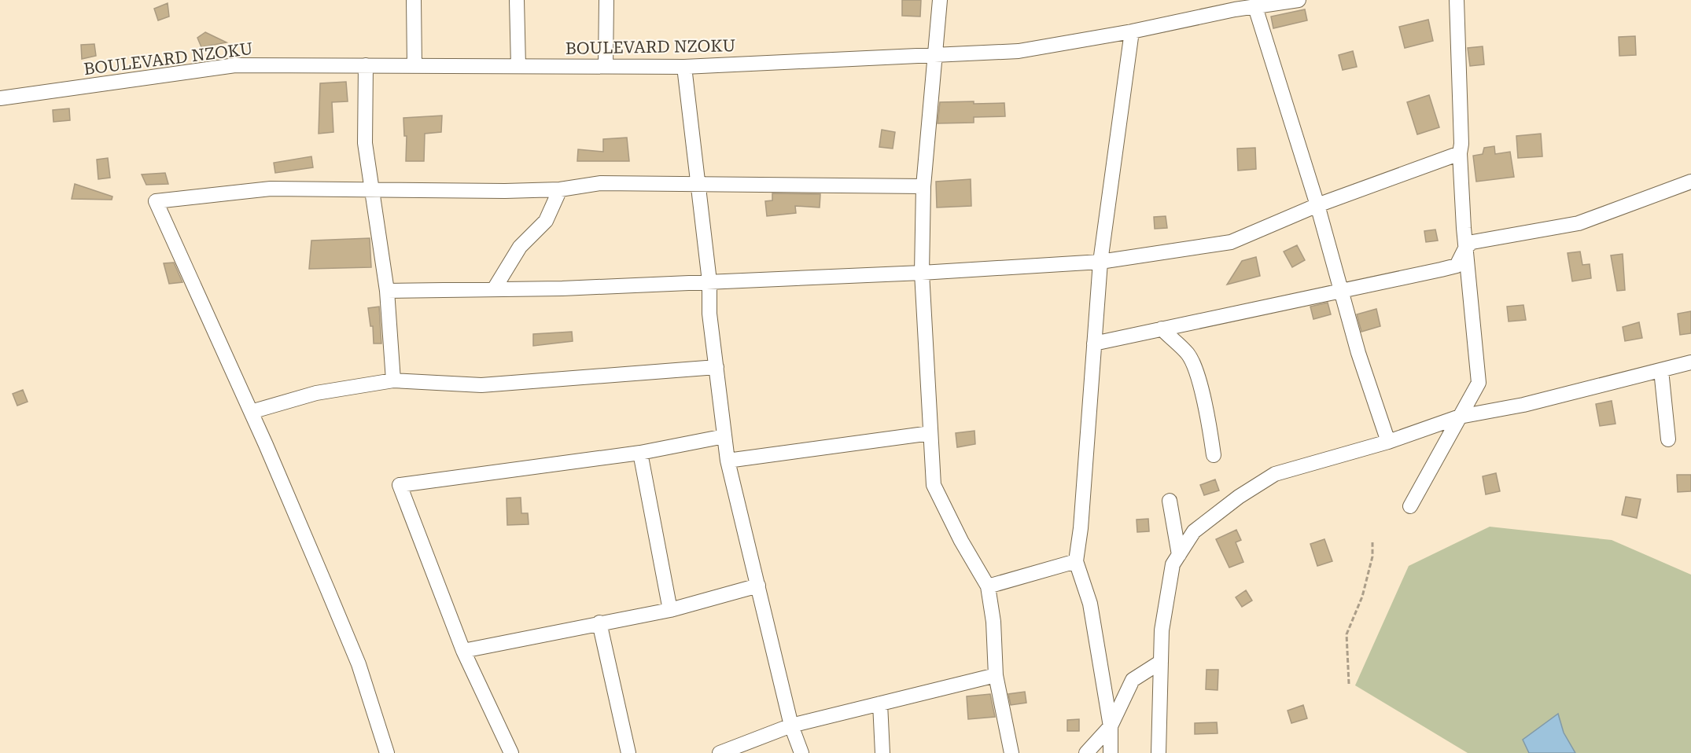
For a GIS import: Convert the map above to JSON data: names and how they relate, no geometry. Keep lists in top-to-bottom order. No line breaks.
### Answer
{"streets":{"street":["BOULEVARD NZOKU"]}}
